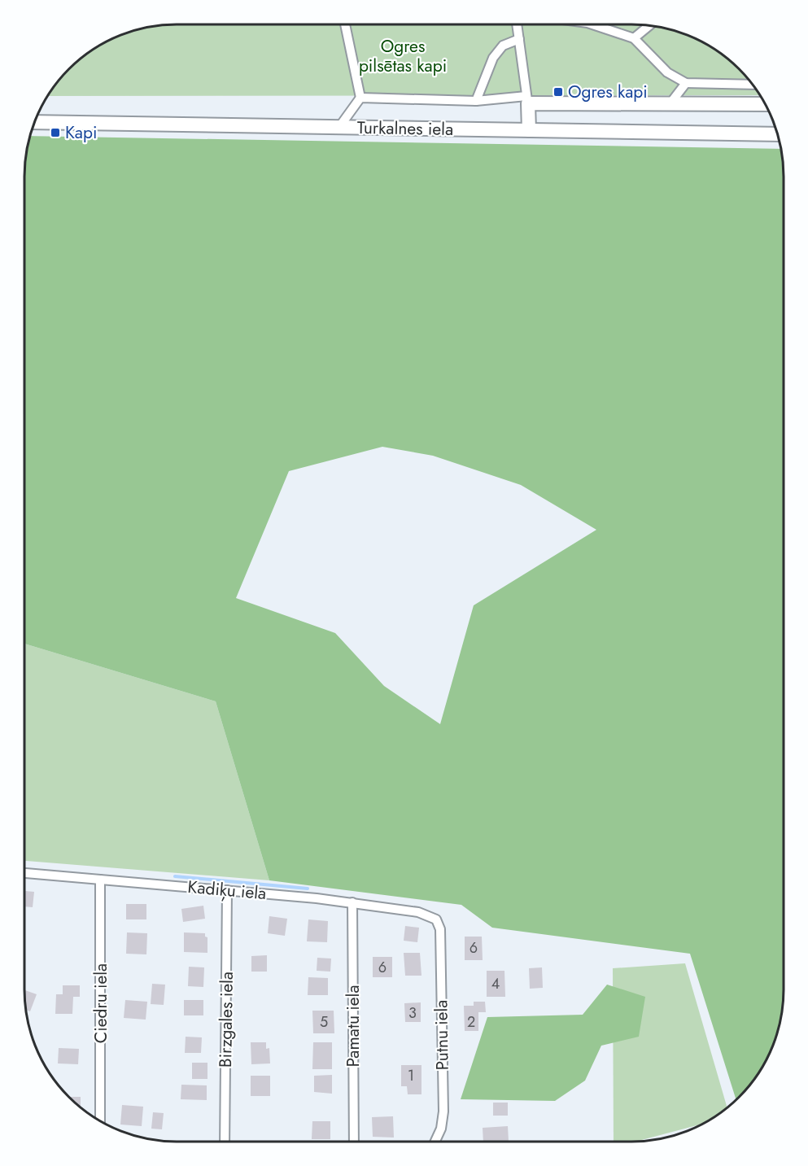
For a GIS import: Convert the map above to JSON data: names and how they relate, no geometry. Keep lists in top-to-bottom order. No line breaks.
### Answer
{"streets":{"main road":["Turkalnes iela"],"street":["Kadiķu iela","Ciedru iela","Birzgales iela","Pamatu iela","Putnu iela"]},"crossings":[["Kadiķu iela","Ciedru iela"],["Kadiķu iela","Birzgales iela"],["Kadiķu iela","Pamatu iela"],["Kadiķu iela","Putnu iela"]],"parks":["Ogres pilsētas kapi"],"places":{"transit":["Ogres kapi","Kapi"]},"house_numbers":["6","6","4","3","5","2","1"]}
